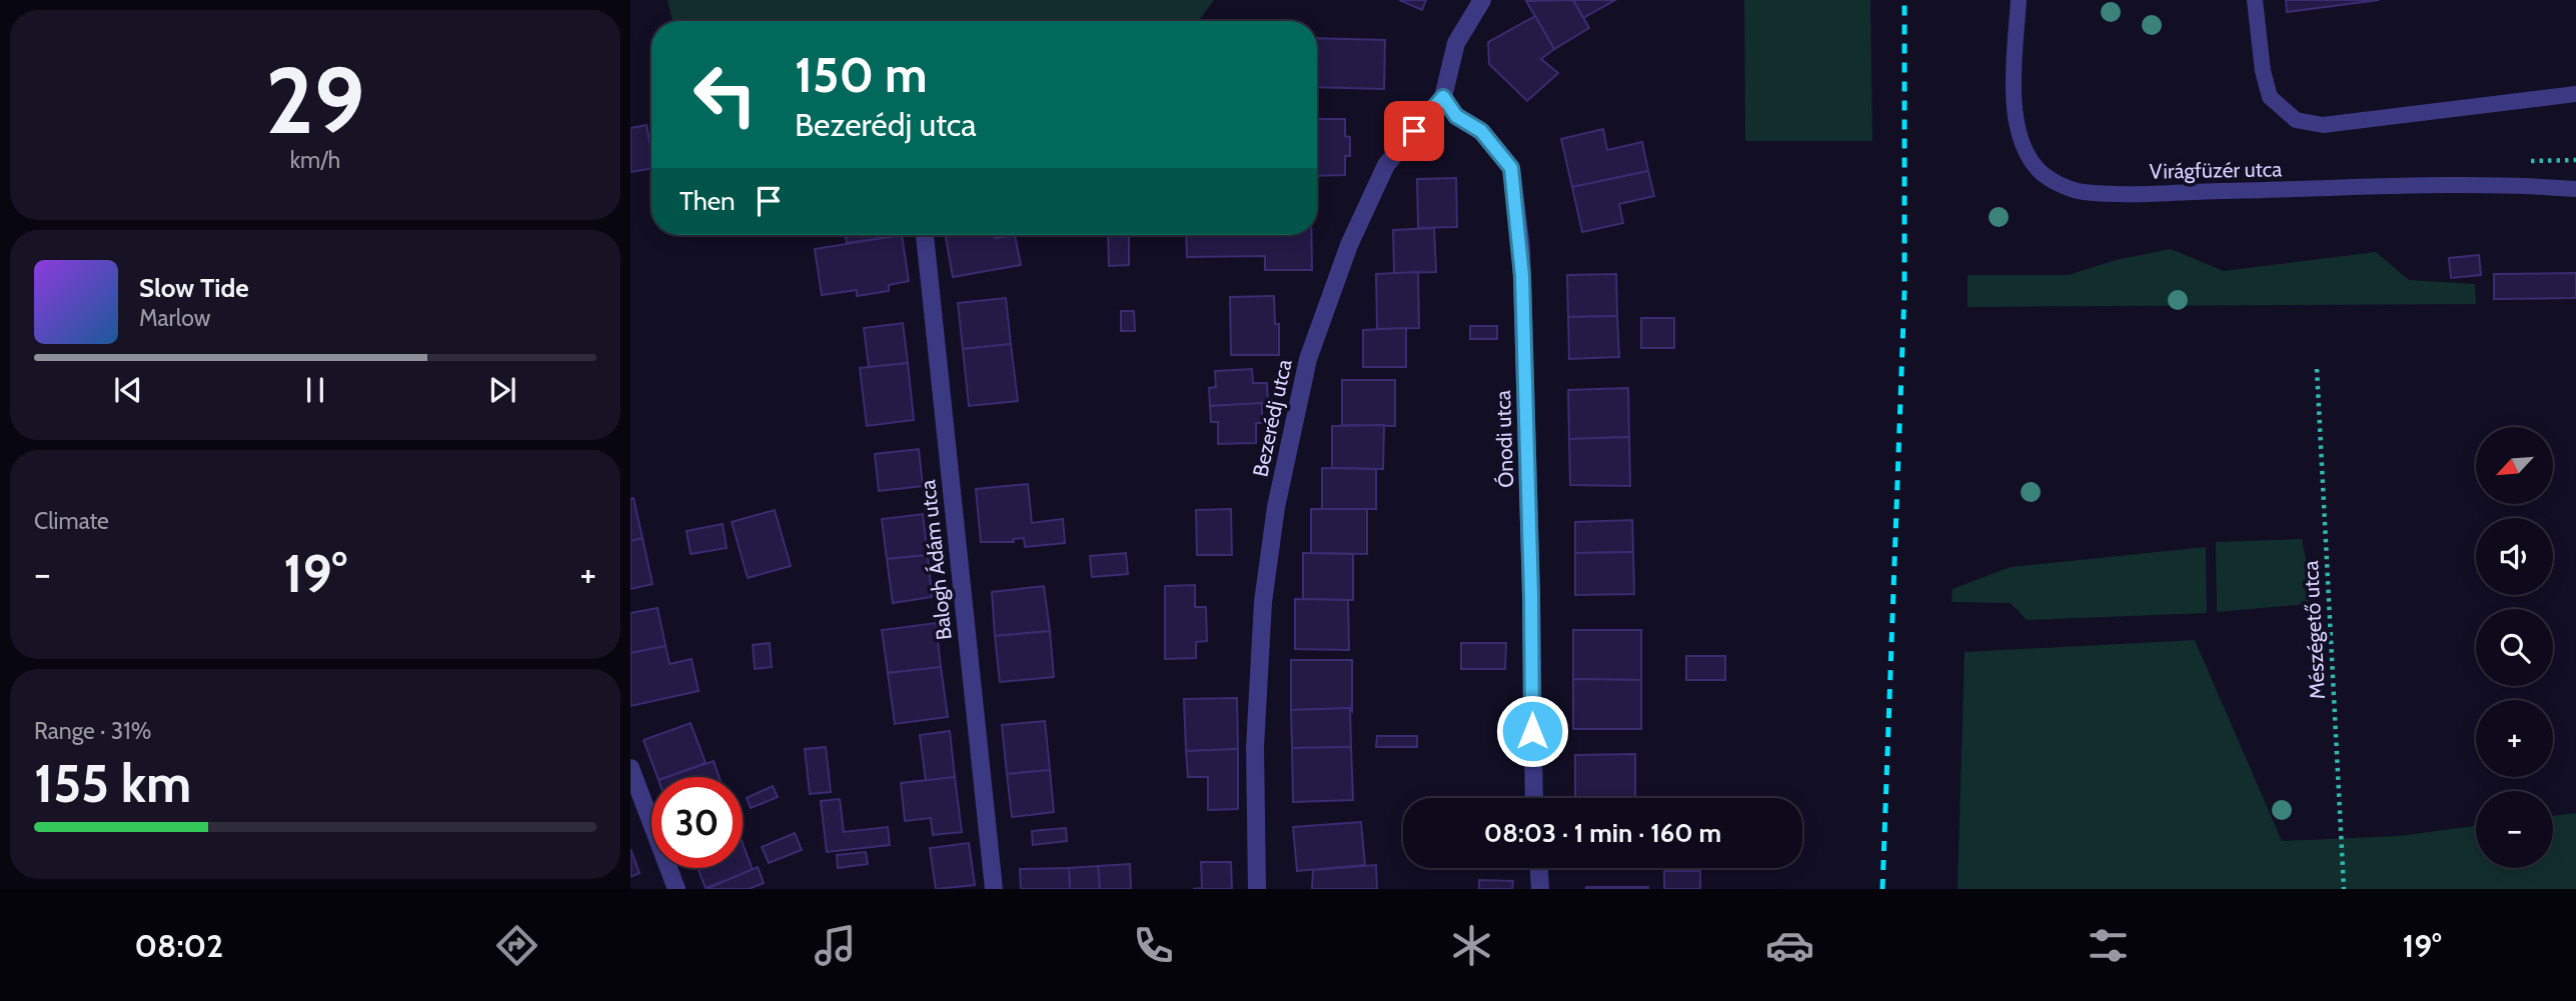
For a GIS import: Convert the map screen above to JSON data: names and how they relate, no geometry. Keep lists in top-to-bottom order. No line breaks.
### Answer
{"streets":{"street":["Bezerédj utca","Ónodi utca","Balogh Ádám utca"],"lane":["Virágfüzér utca"],"path":["Mészégető utca"]},"crossings":[["Bezerédj utca","Ónodi utca"]],"north":"bottom left","page":{"tile":[["29","km/h"],"Climate",["Range · 31%","155 km"]],"turn":["150 m","Bezerédj utca"],"then":"Then","song":["Slow Tide","Marlow"],"map_buttons":["+","−"],"heat":["−","19°","+"],"limit":"30","trip":"08:03 · 1 min · 160 m","tabs":["08:02","19°"]}}
